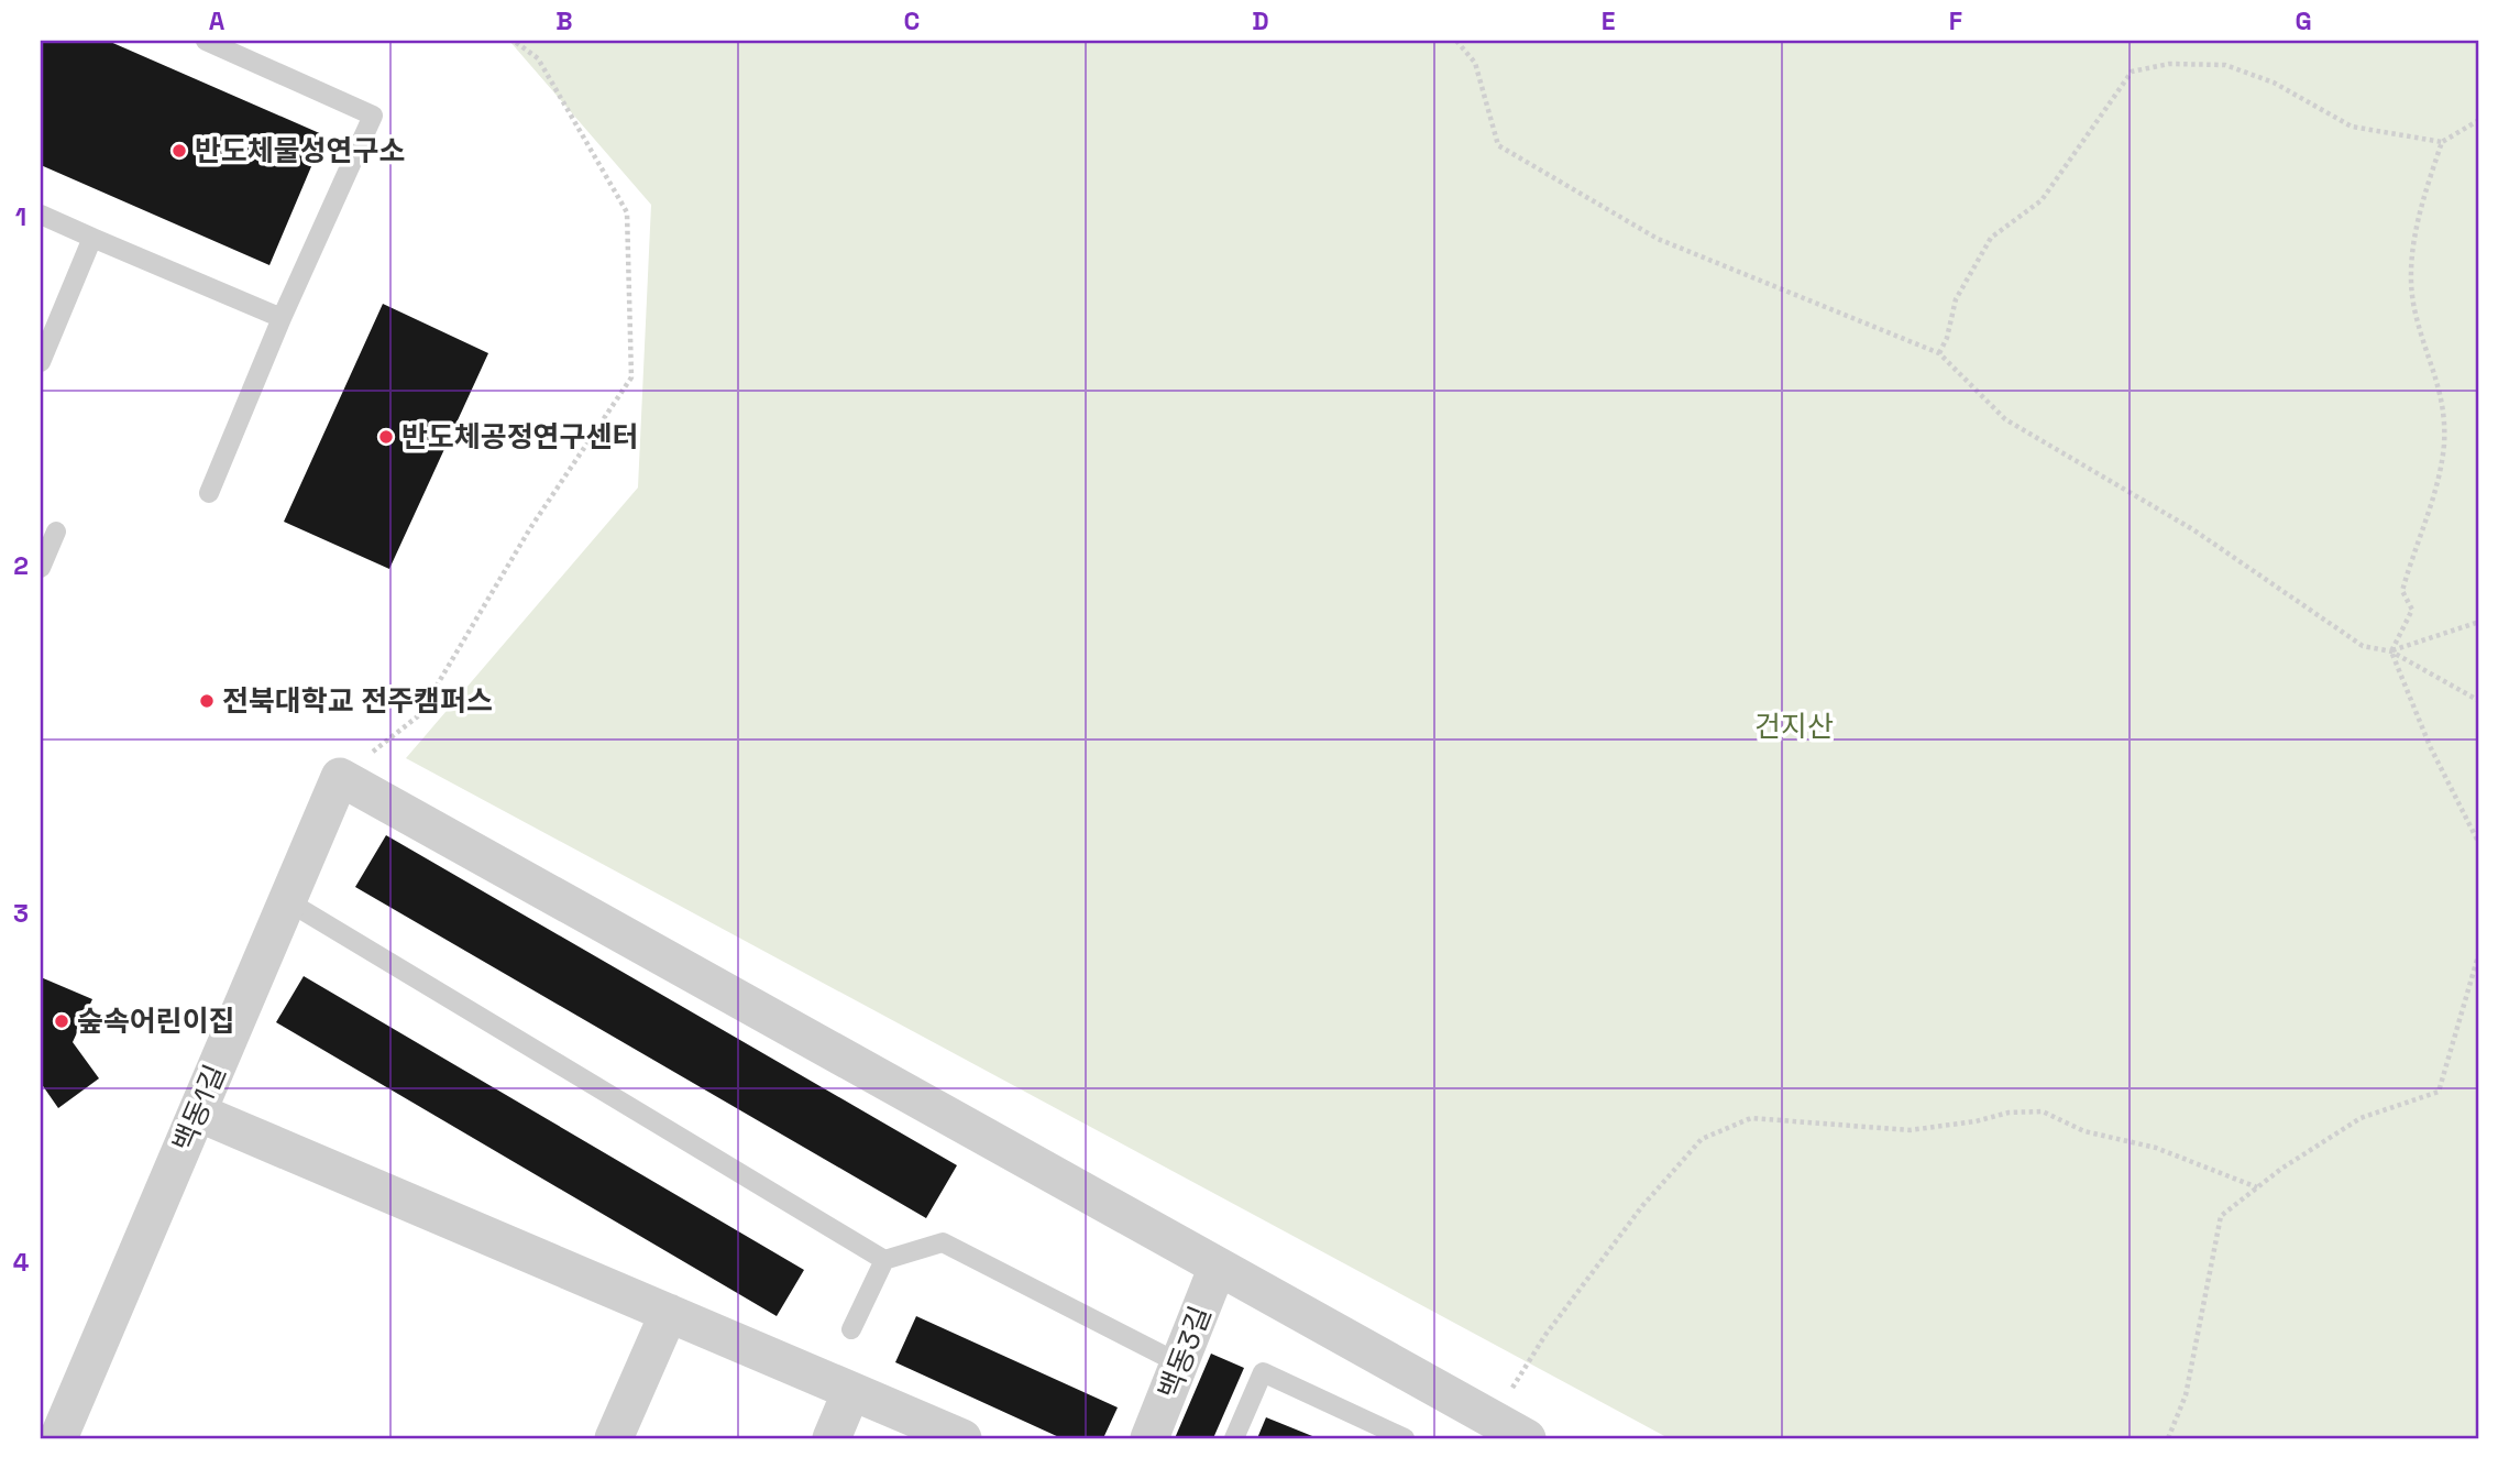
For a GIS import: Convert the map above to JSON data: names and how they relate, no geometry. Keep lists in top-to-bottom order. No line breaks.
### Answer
{"streets":{"street":["백동1길","백동3길"]},"parks":["건지산"],"places":["반도체물성연구소","반도체공정연구센터","전북대학교 전주캠퍼스","숲속어린이집"],"grid":{"columns":["A","B","C","D","E","F","G"],"rows":["1","2","3","4"]}}
